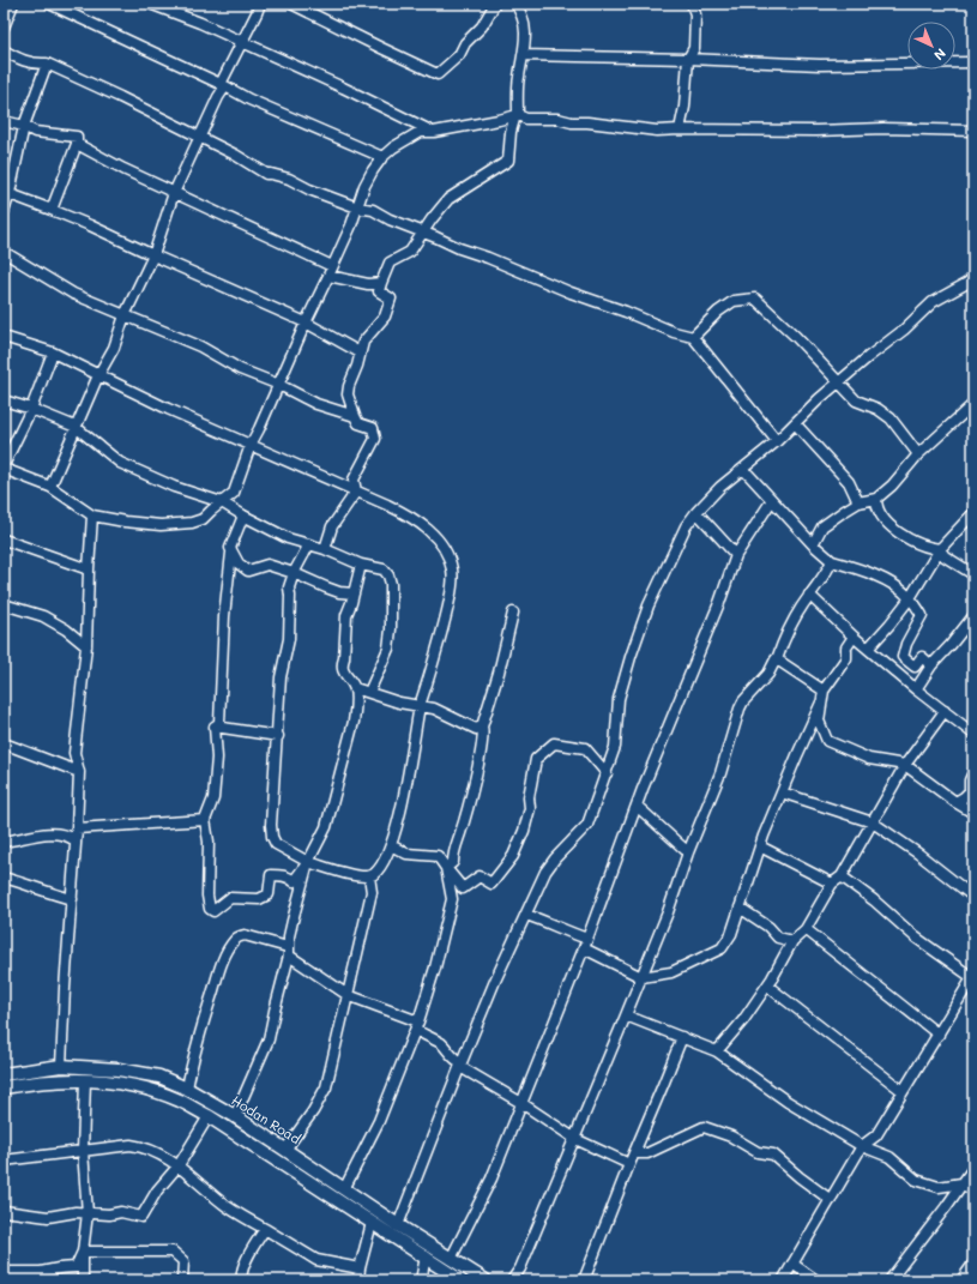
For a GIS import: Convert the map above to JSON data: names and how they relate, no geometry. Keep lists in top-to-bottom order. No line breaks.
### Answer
{"streets":{"main road":["Hodan Road"]},"north":"bottom right"}
